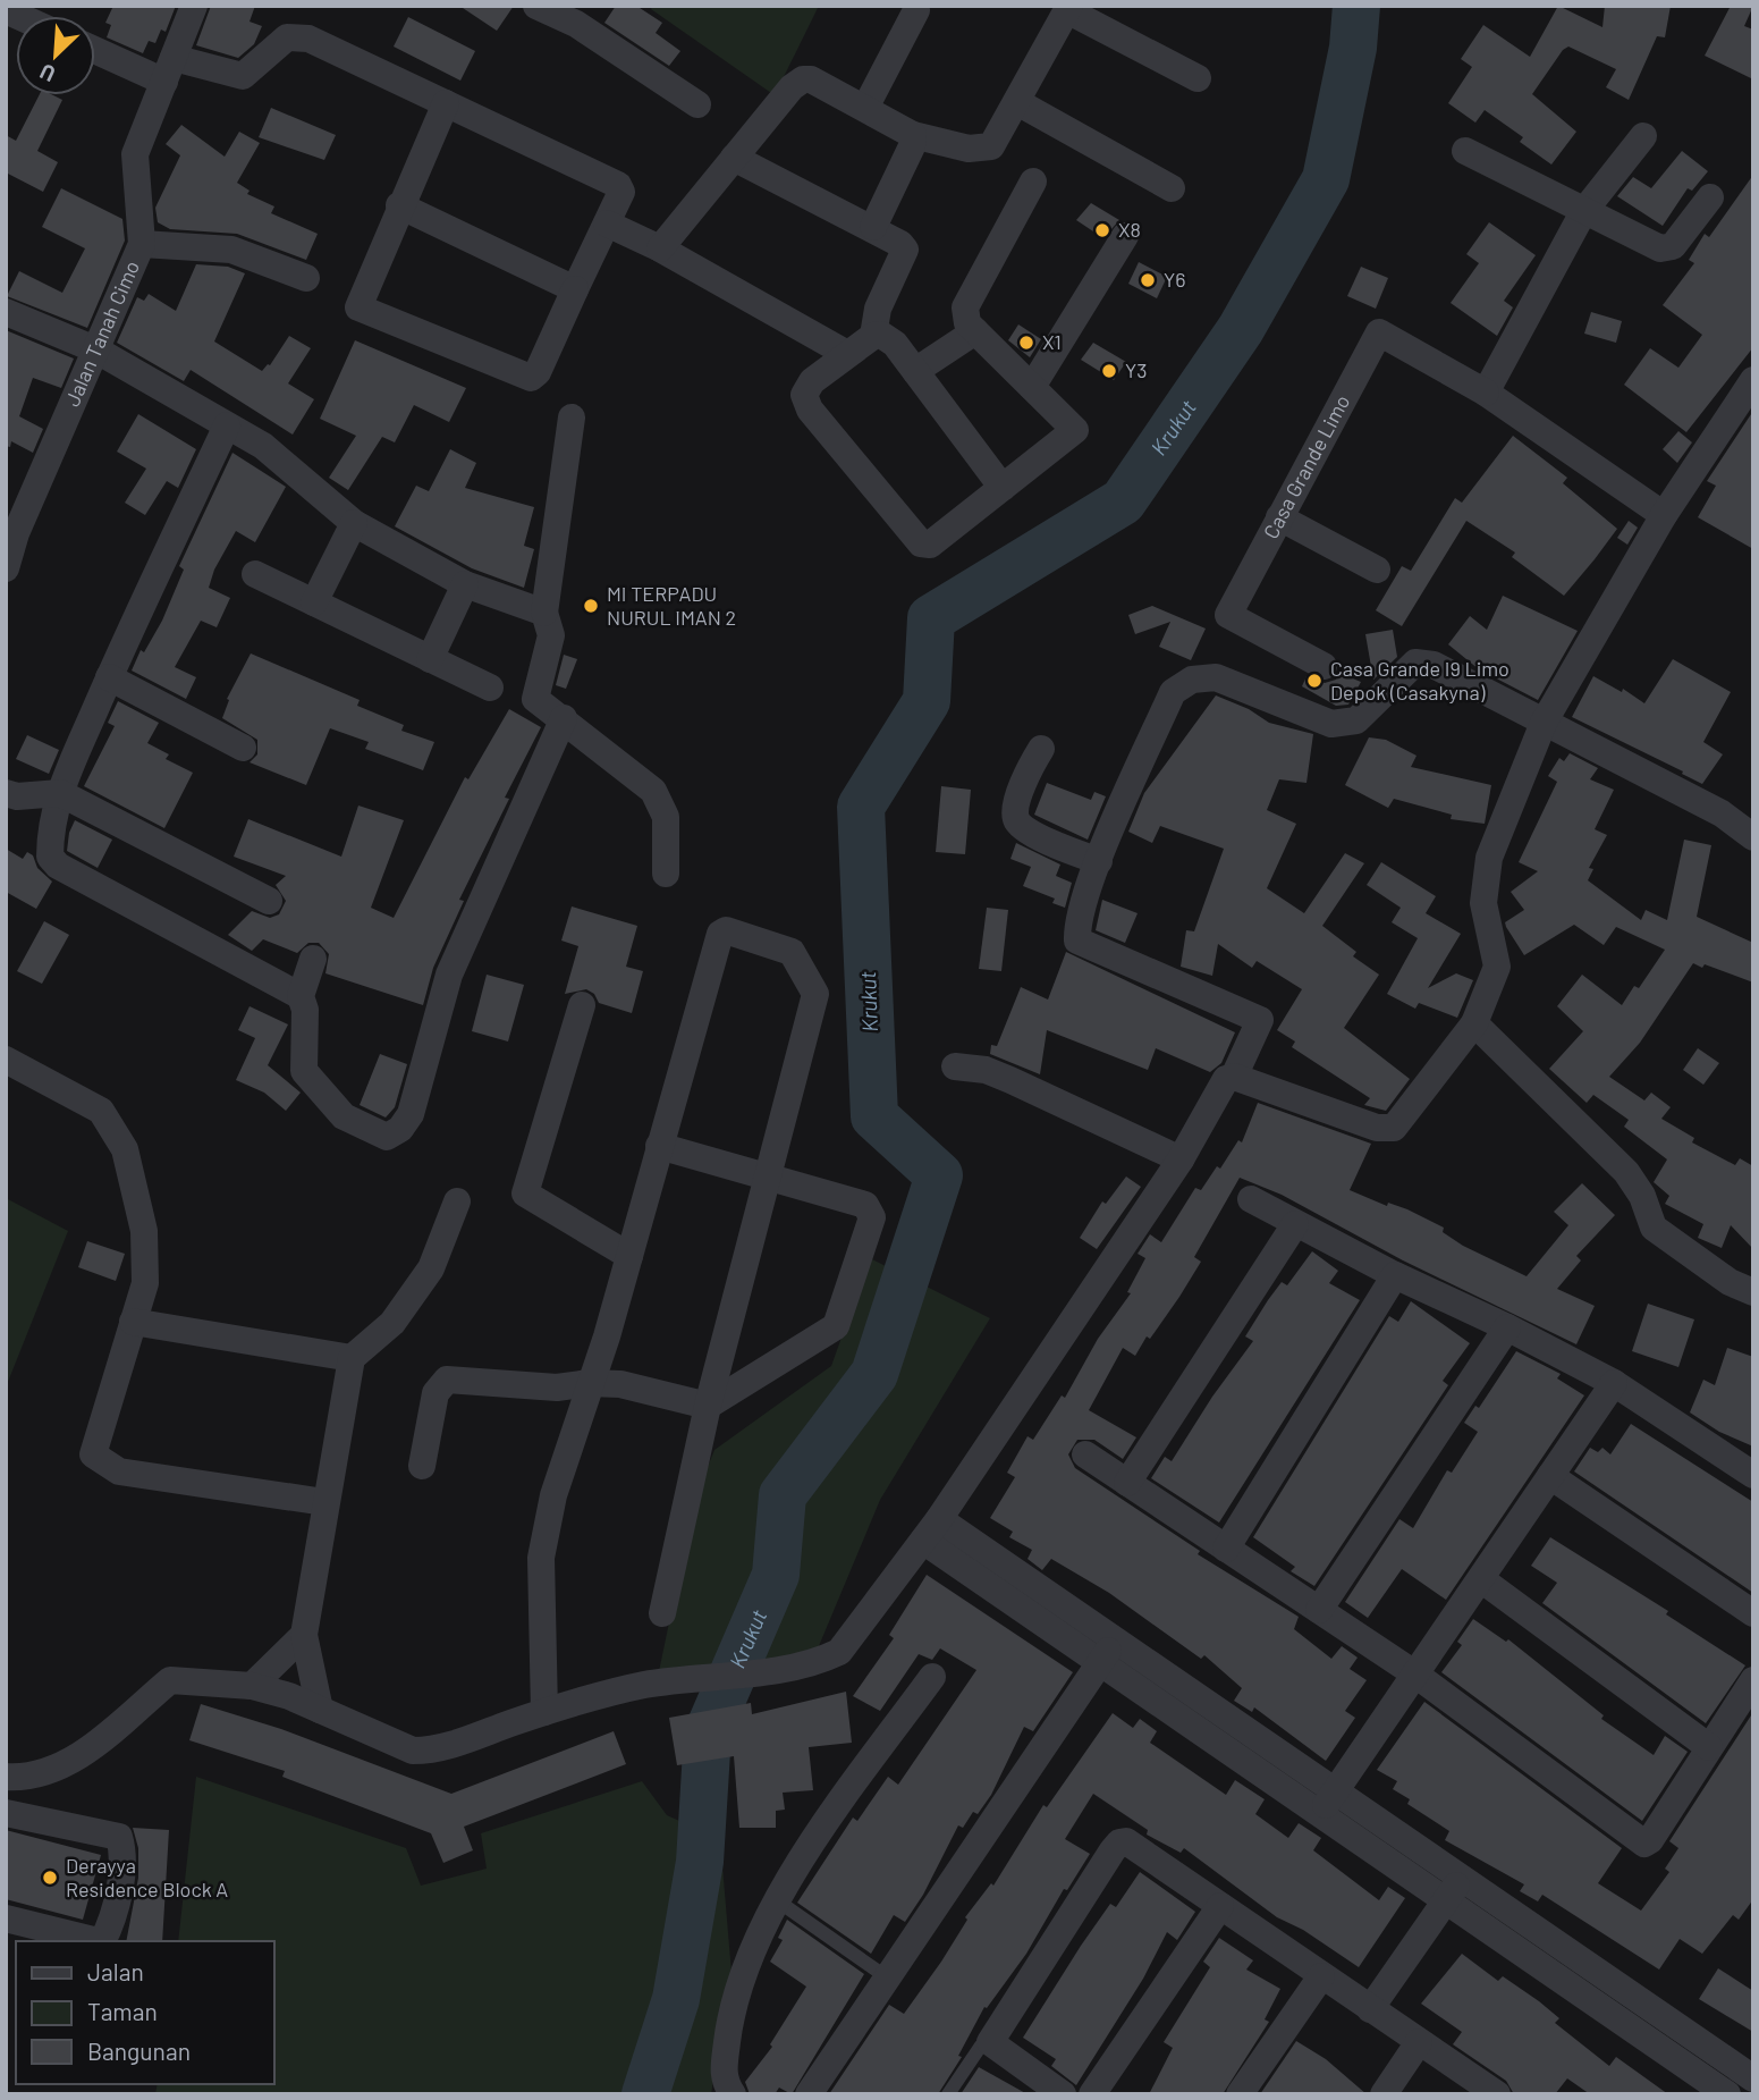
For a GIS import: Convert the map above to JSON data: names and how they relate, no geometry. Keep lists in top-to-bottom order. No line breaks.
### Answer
{"streets":{"street":["Jalan Tanah Cimo","Casa Grande Limo"]},"water":["Krukut"],"places":["X8","Y6","X1","Y3","MI TERPADU NURUL IMAN 2","Casa Grande I9 Limo Depok (Casakyna)","Derayya Residence Block A"],"legend":["Jalan","Taman","Bangunan"],"north":"bottom left"}
